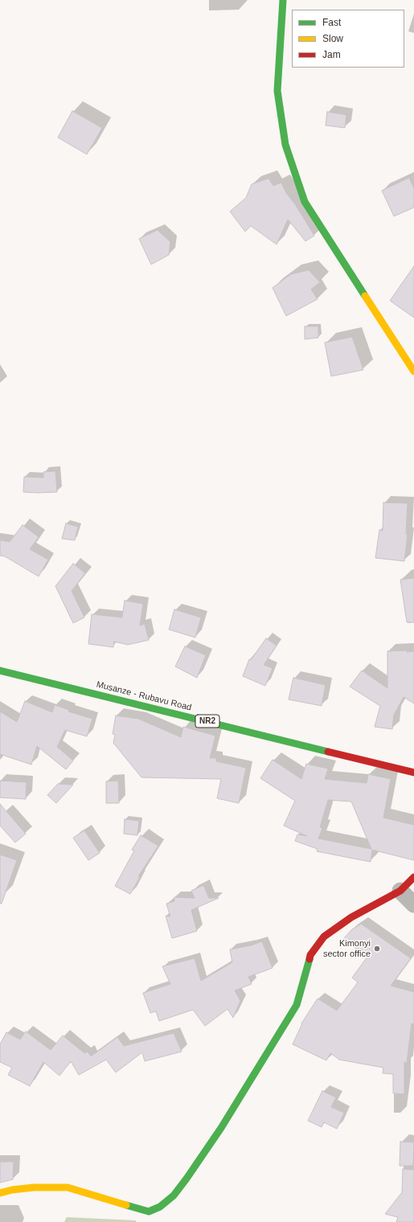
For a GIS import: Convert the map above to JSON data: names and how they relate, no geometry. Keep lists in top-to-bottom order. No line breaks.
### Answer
{"streets":{"main road":["Musanze - Rubavu Road","NR2"]},"places":["Kimonyi sector office"],"legend":["Fast","Slow","Jam"]}
